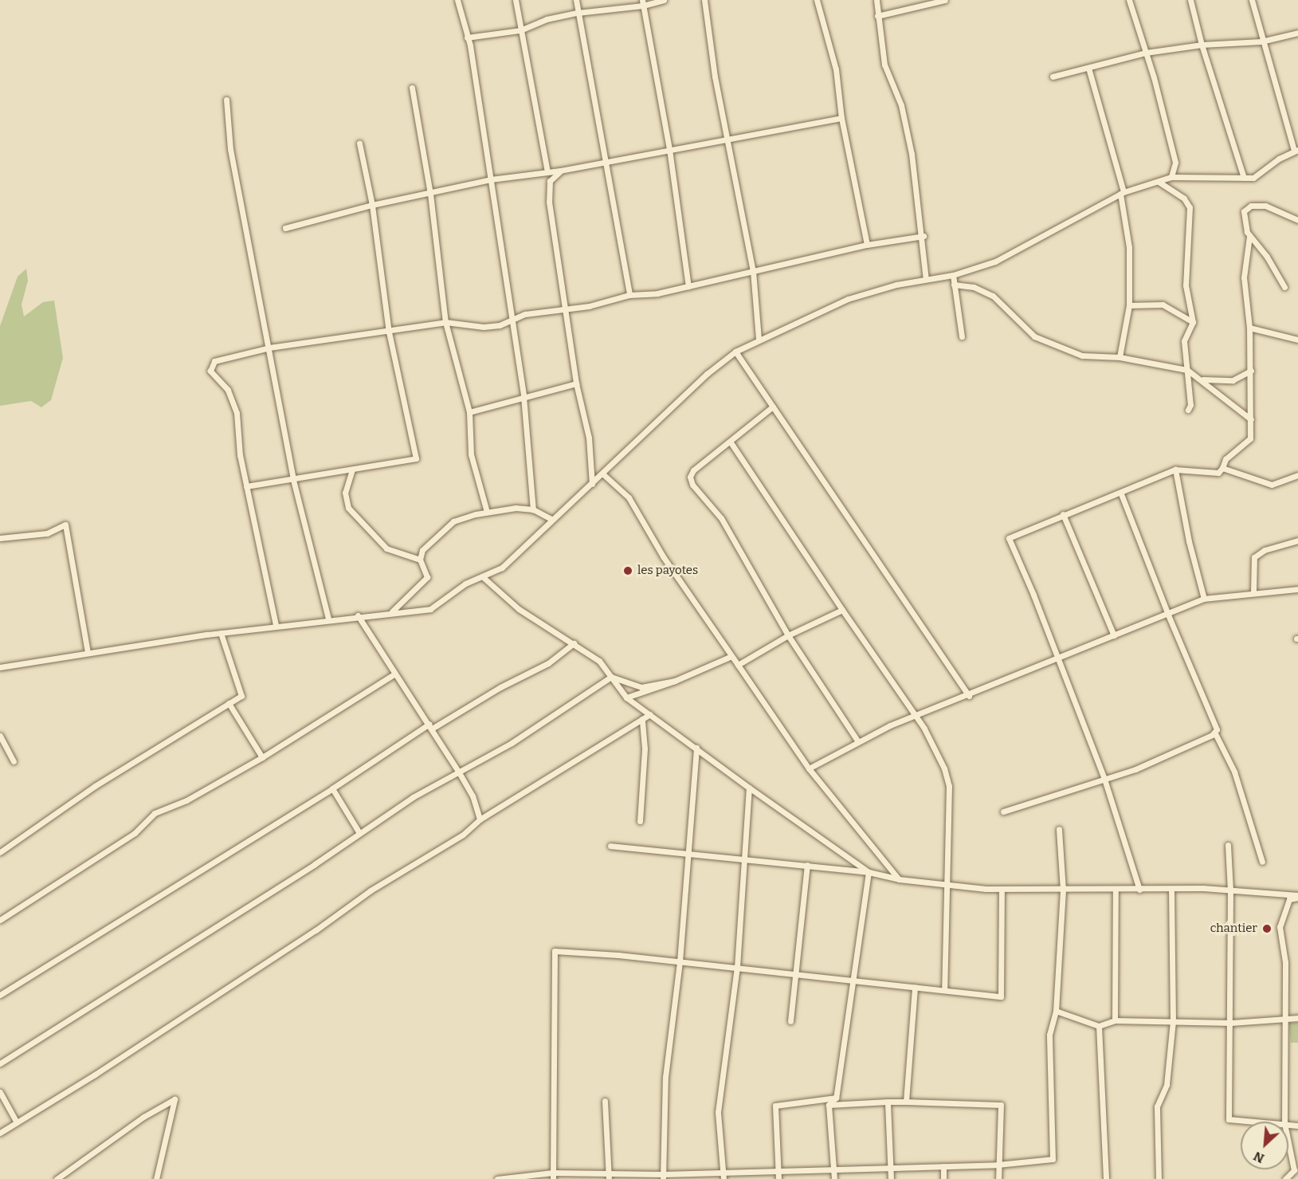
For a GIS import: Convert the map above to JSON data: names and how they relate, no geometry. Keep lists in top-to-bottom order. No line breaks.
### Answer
{"places":["les payotes","chantier"],"north":"bottom left"}
